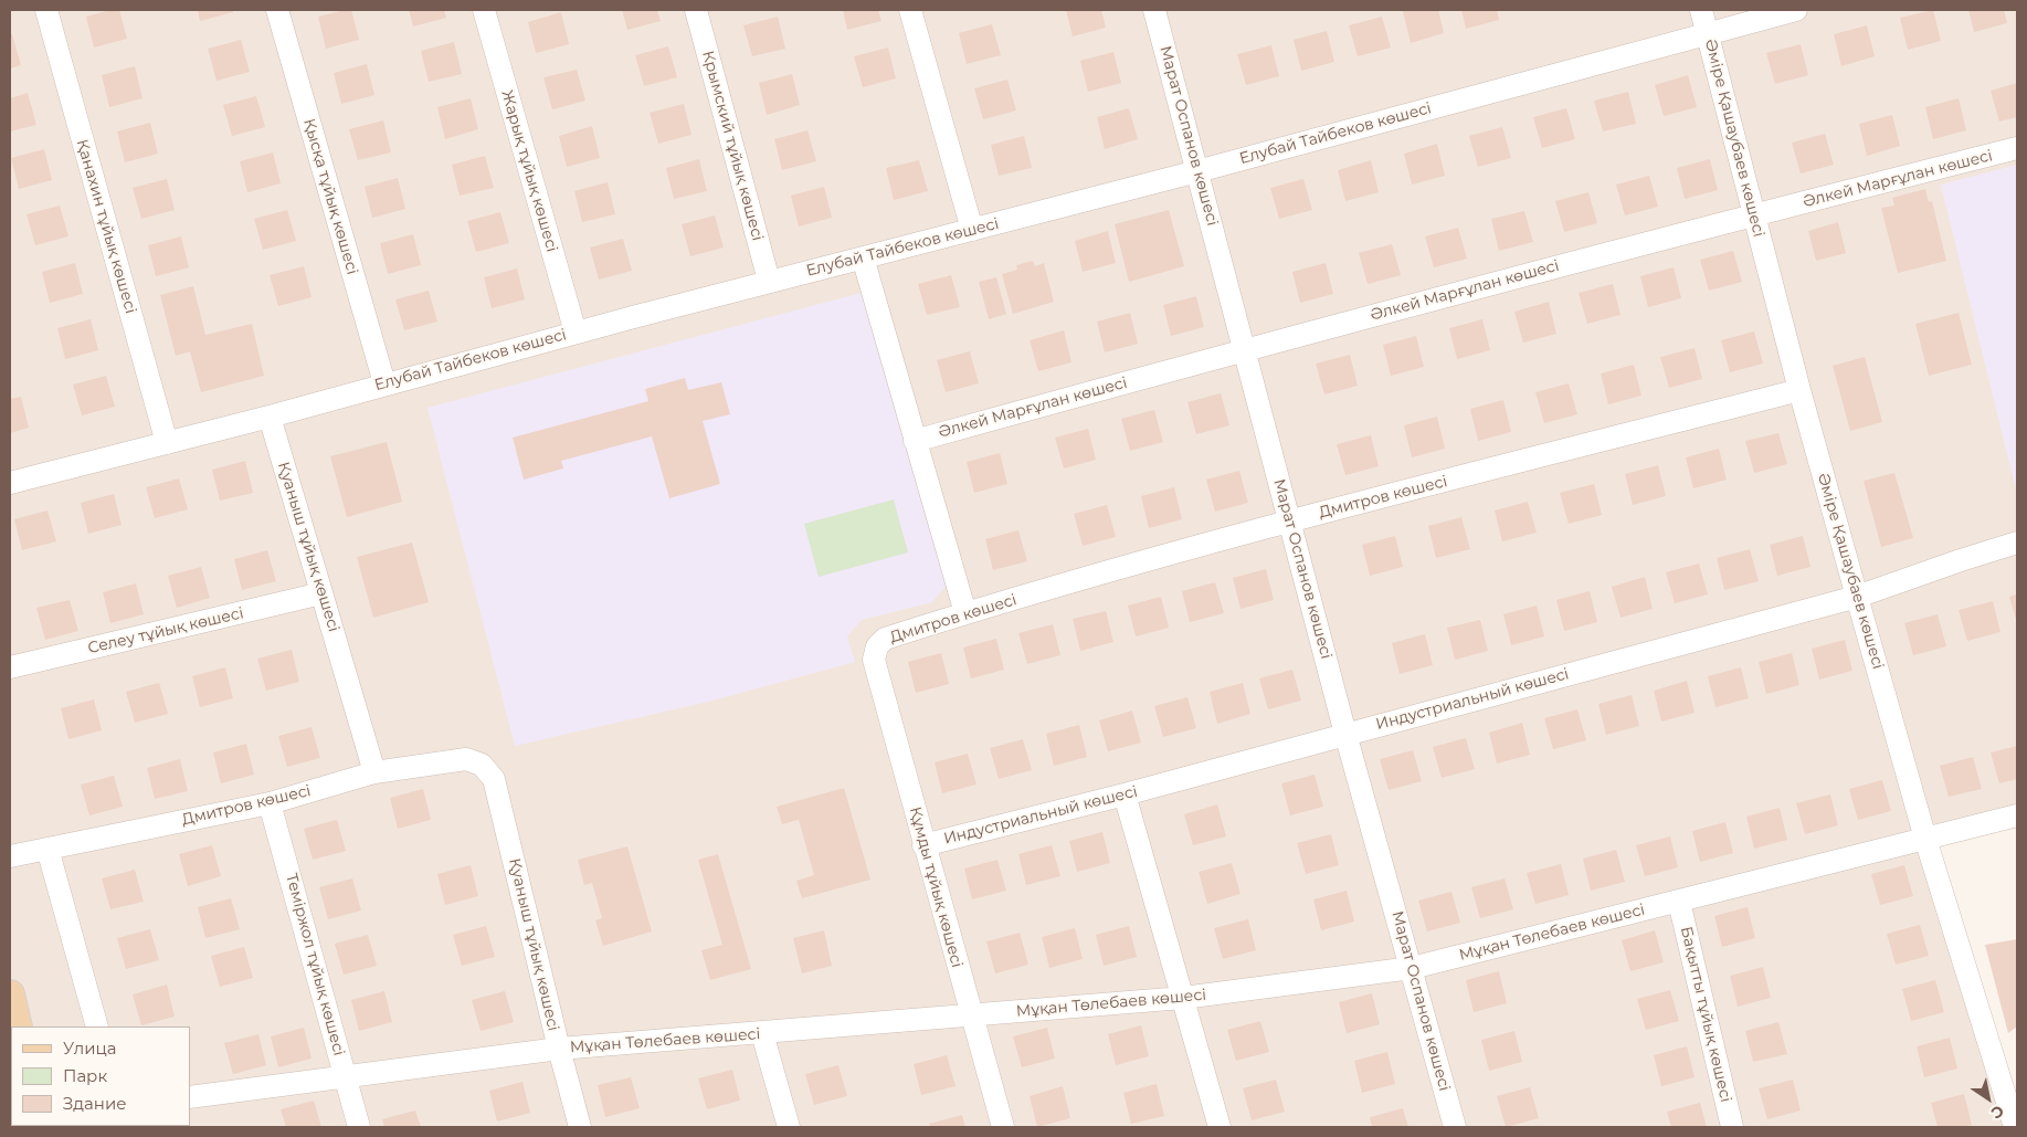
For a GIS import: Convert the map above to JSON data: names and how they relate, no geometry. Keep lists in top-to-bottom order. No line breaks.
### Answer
{"streets":{"street":["Елубай Тайбеков көшесі","Марат Оспанов көшесі","Әміре Қашаубаев көшесі","Крымский тұйық көшесі","Жарық тұйық көшесі","Әлкей Марғұлан көшесі","Қысқа тұйық көшесі","Қанахин тұйық көшесі","Дмитров көшесі","Қуаныш тұйық көшесі","Селеу тұйық көшесі","Индустриальный көшесі","Құмды тұйық көшесі","Мұқан Төлебаев көшесі","Теміржол тұйық көшесі","Бақытты тұйық көшесі"]},"crossings":[["Елубай Тайбеков көшесі","Марат Оспанов көшесі"],["Елубай Тайбеков көшесі","Әміре Қашаубаев көшесі"],["Елубай Тайбеков көшесі","Крымский тұйық көшесі"],["Елубай Тайбеков көшесі","Жарық тұйық көшесі"],["Елубай Тайбеков көшесі","Қысқа тұйық көшесі"],["Елубай Тайбеков көшесі","Қанахин тұйық көшесі"],["Елубай Тайбеков көшесі","Қуаныш тұйық көшесі"],["Марат Оспанов көшесі","Әлкей Марғұлан көшесі"],["Марат Оспанов көшесі","Дмитров көшесі"],["Марат Оспанов көшесі","Индустриальный көшесі"],["Марат Оспанов көшесі","Мұқан Төлебаев көшесі"],["Әміре Қашаубаев көшесі","Әлкей Марғұлан көшесі"],["Әміре Қашаубаев көшесі","Дмитров көшесі"],["Әміре Қашаубаев көшесі","Индустриальный көшесі"],["Әміре Қашаубаев көшесі","Мұқан Төлебаев көшесі"],["Дмитров көшесі","Қуаныш тұйық көшесі"],["Дмитров көшесі","Құмды тұйық көшесі"],["Дмитров көшесі","Теміржол тұйық көшесі"],["Қуаныш тұйық көшесі","Селеу тұйық көшесі"],["Қуаныш тұйық көшесі","Мұқан Төлебаев көшесі"],["Индустриальный көшесі","Құмды тұйық көшесі"],["Құмды тұйық көшесі","Мұқан Төлебаев көшесі"],["Мұқан Төлебаев көшесі","Теміржол тұйық көшесі"],["Мұқан Төлебаев көшесі","Бақытты тұйық көшесі"]],"legend":["Улица","Парк","Здание"],"north":"bottom right"}
